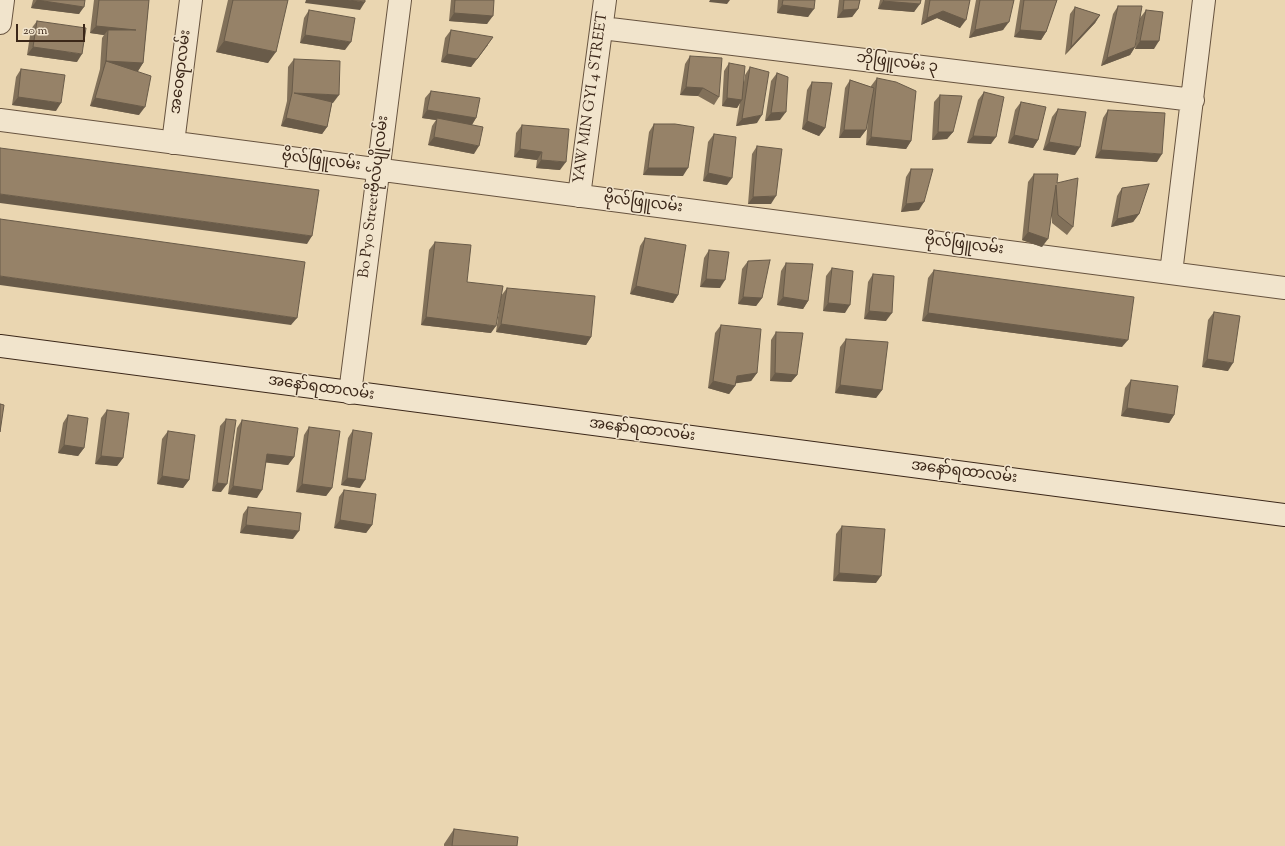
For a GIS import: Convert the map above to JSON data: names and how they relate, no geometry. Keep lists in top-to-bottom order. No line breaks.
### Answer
{"streets":{"street":["ဘိုဖြူလမ်း ၃","အဝေရာလမ်း","YAW MIN GYI 4 STREET","ဗိုလ်ဖြူလမ်း","Bo Pyo Streetဗိုလ်ပျိုလမ်း","အနော်ရထာလမ်း"]},"crossings":[["ဘိုဖြူလမ်း ၃","YAW MIN GYI 4 STREET"],["အဝေရာလမ်း","ဗိုလ်ဖြူလမ်း"],["YAW MIN GYI 4 STREET","ဗိုလ်ဖြူလမ်း"],["ဗိုလ်ဖြူလမ်း","Bo Pyo Streetဗိုလ်ပျိုလမ်း"],["Bo Pyo Streetဗိုလ်ပျိုလမ်း","အနော်ရထာလမ်း"]],"scale_bar":"20 m"}
